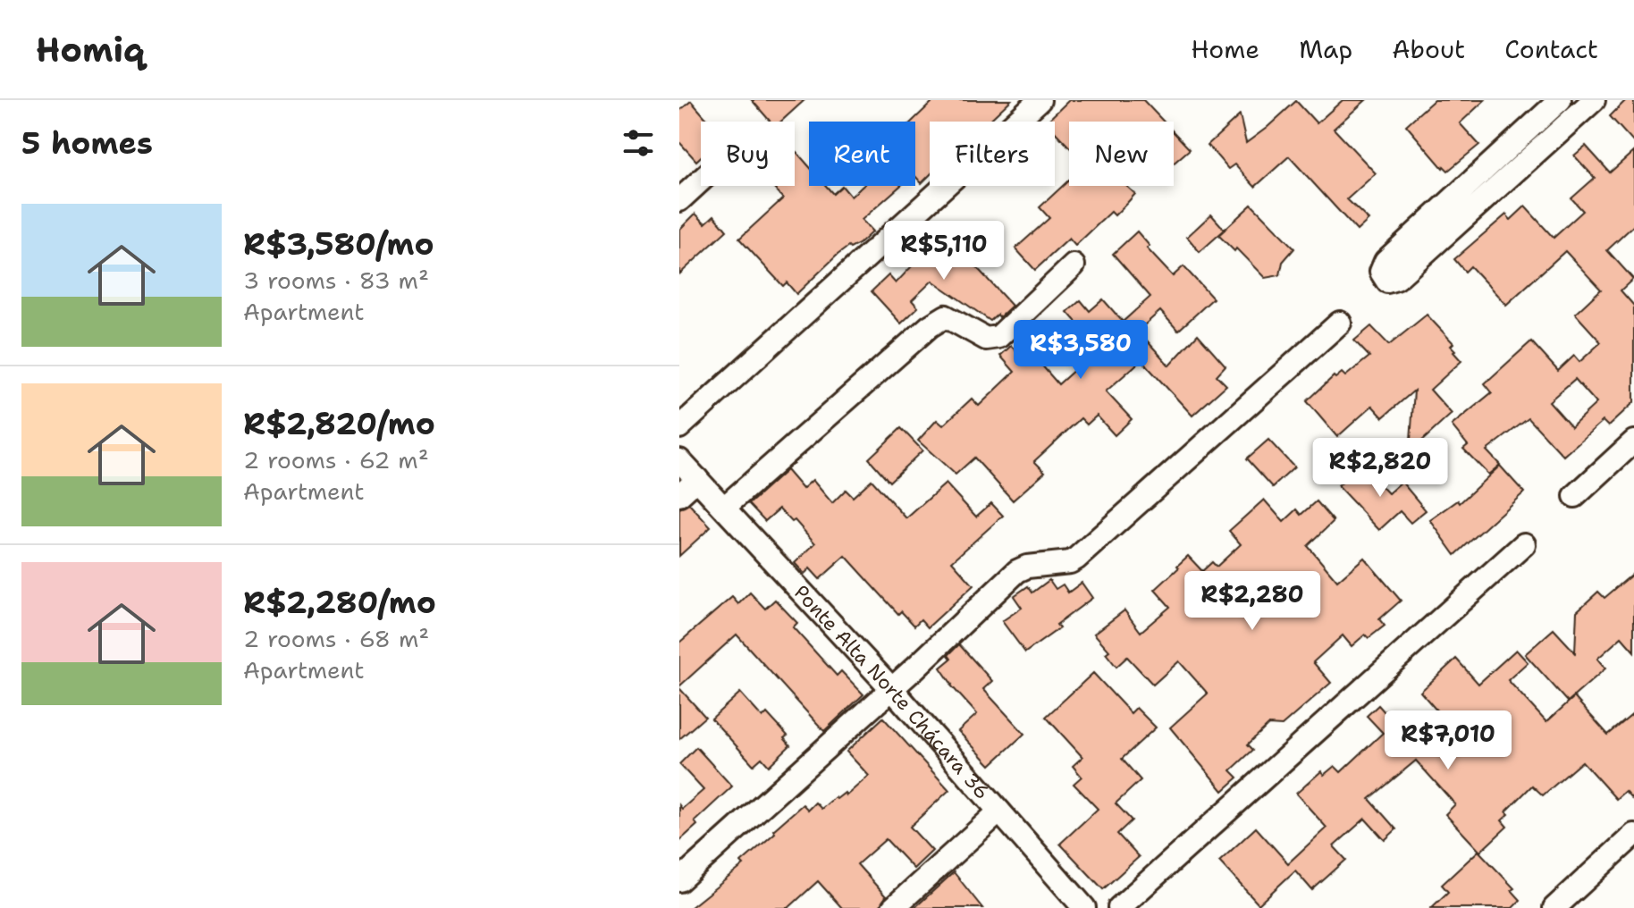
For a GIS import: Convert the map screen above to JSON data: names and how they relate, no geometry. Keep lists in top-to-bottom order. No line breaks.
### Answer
{"streets":{"street":["Ponte Alta Norte Chácara 36"]},"page":{"header":"Homiq","nav":["Home","Map","About","Contact"],"heading":"5 homes","chip":["Buy","Rent","Filters","New"],"list":[{"name":"R$3,580/mo","note":"3 rooms · 83 m² · Apartment"},{"name":"R$2,820/mo","note":"2 rooms · 62 m² · Apartment"},{"name":"R$2,280/mo","note":"2 rooms · 68 m² · Apartment"}],"price":["R$5,110","R$3,580","R$2,820","R$2,280","R$7,010"]}}
